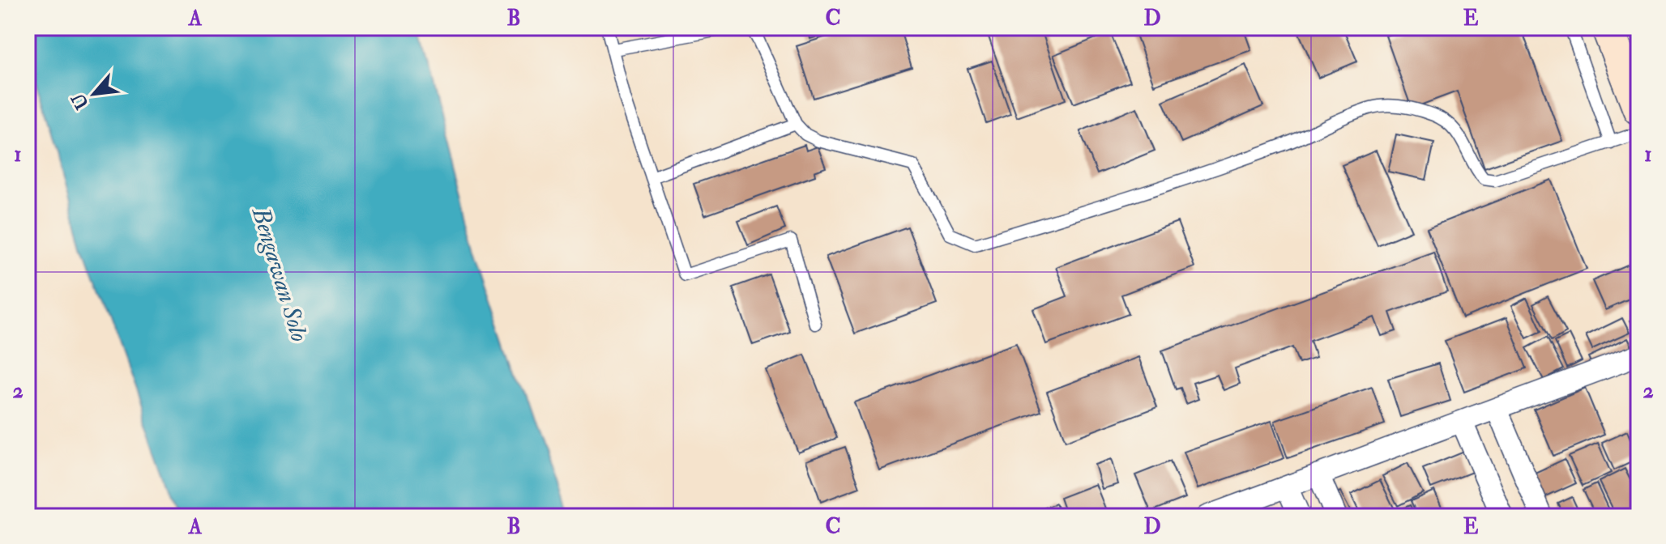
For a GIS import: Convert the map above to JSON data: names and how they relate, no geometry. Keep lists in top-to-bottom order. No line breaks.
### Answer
{"water":["Bengawan Solo"],"north":"bottom left","grid":{"columns":["A","B","C","D","E"],"rows":["1","2"]}}
